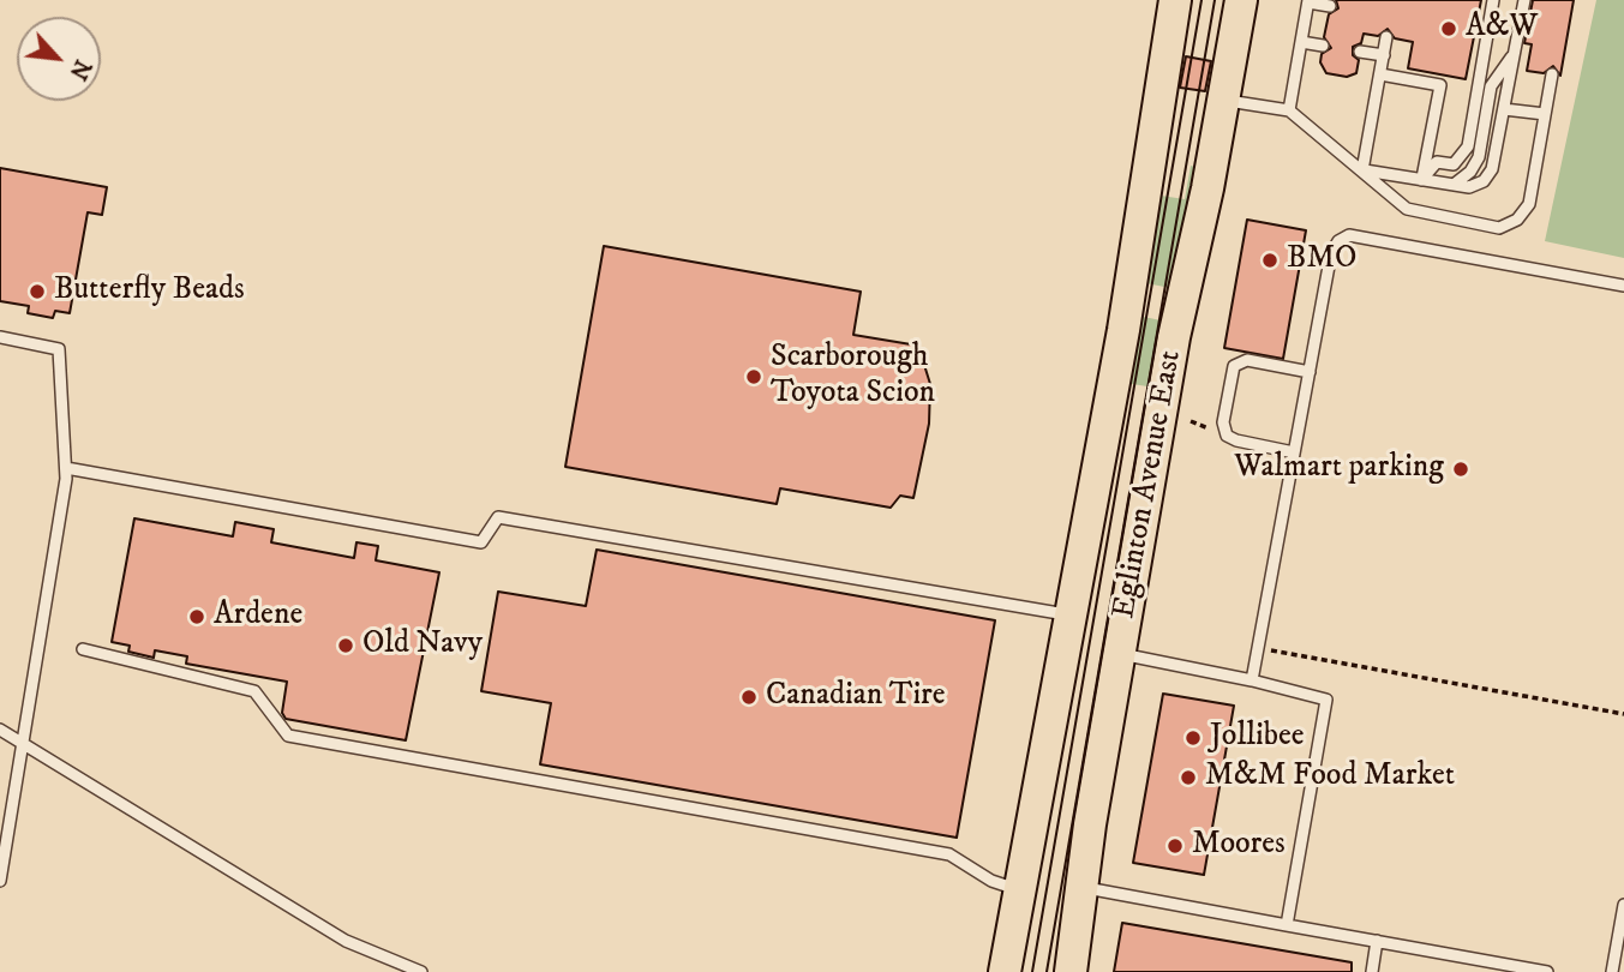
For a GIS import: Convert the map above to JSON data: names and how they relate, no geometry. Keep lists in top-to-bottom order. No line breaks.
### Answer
{"streets":{"main road":["Eglinton Avenue East"]},"places":["A&W","BMO","Butterfly Beads","Scarborough Toyota Scion","Walmart parking","Ardene","Old Navy","Canadian Tire","Jollibee","M&M Food Market","Moores"],"north":"bottom right"}
